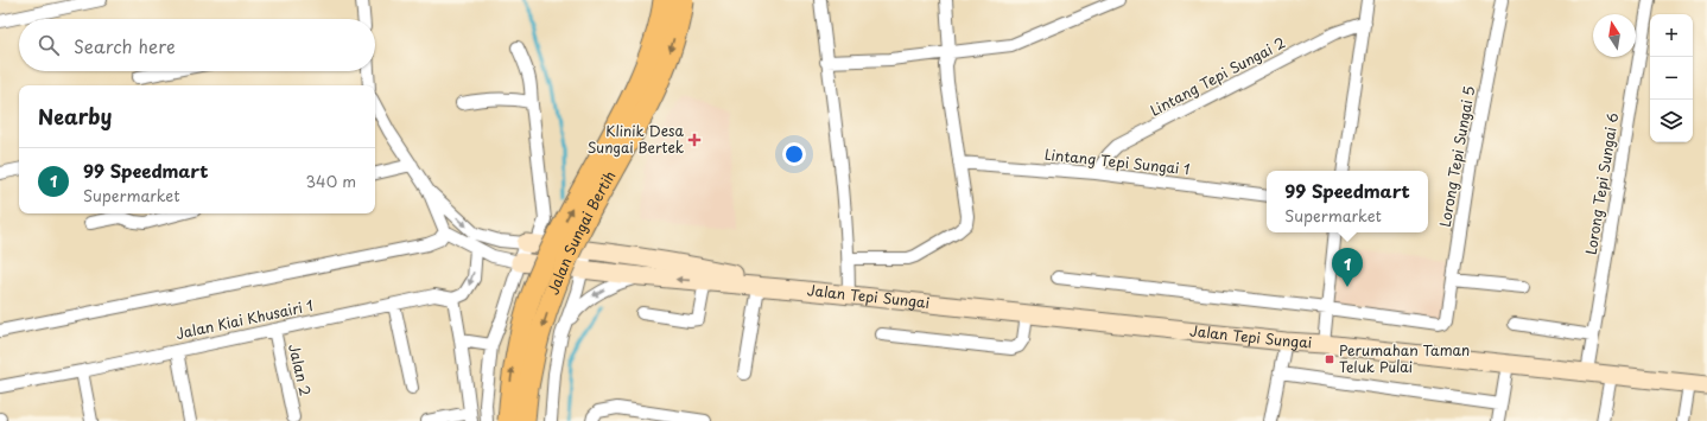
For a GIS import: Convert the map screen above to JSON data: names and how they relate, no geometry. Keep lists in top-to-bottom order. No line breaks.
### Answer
{"streets":{"main road":["Jalan Sungai Bertih","Jalan Tepi Sungai"],"street":["Lintang Tepi Sungai 2","Lorong Tepi Sungai 5","Lintang Tepi Sungai 1","Lorong Tepi Sungai 6","Jalan Kiai Khusairi 1","Jalan 2"]},"crossings":[["Lintang Tepi Sungai 2","Lintang Tepi Sungai 1"],["Lorong Tepi Sungai 6","Jalan Tepi Sungai"],["Jalan Kiai Khusairi 1","Jalan 2"]],"places":{"health":["Klinik Desa Sungai Bertek"],"transit":["Perumahan Taman Teluk Pulai"]},"north":"top","page":{"map_buttons":["+","−"],"search":"Search here","heading":"Nearby","list":[{"mark":"1","name":"99 Speedmart","note":"Supermarket","value":"340 m"}],"popup":["99 Speedmart","Supermarket"],"pins":"1"}}
